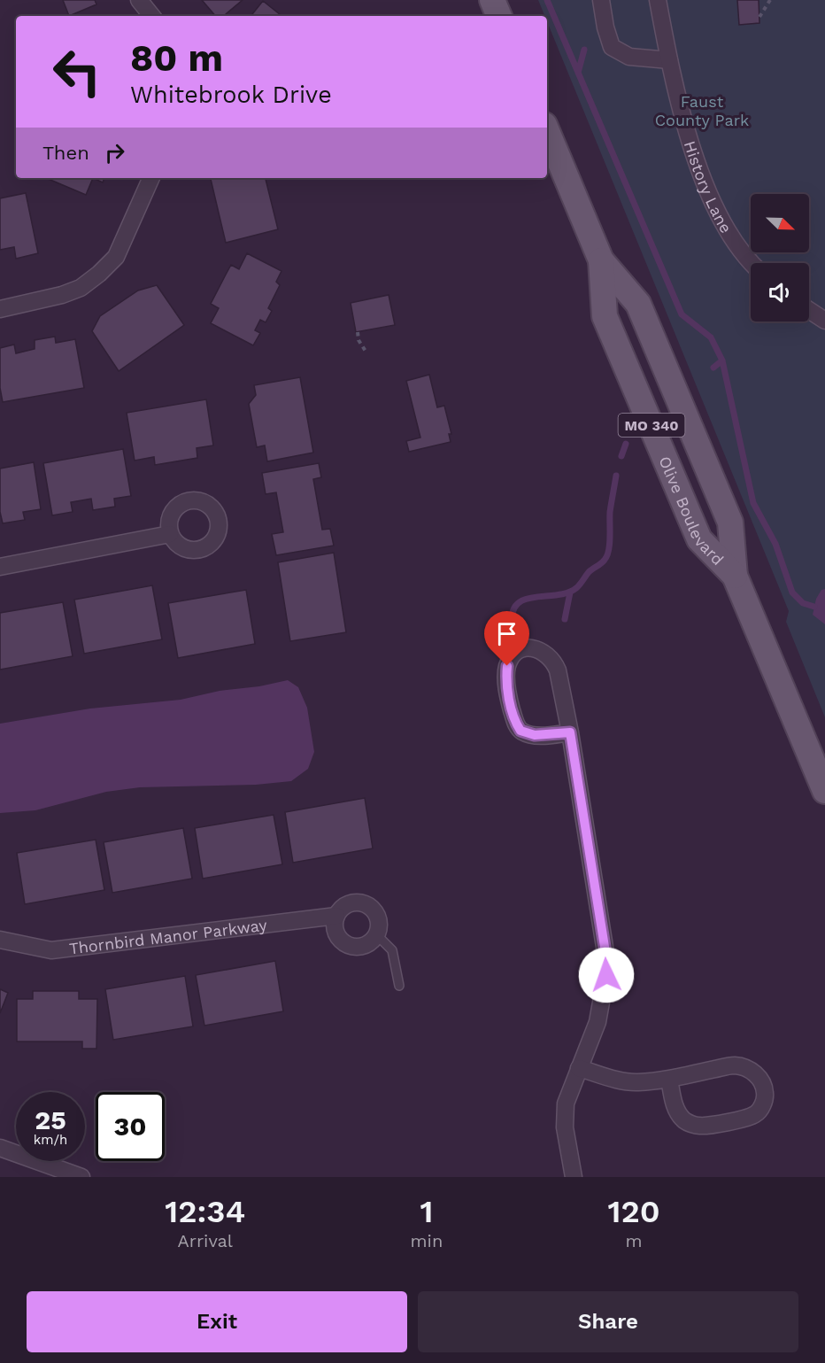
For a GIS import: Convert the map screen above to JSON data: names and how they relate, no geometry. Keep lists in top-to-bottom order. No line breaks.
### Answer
{"streets":{"main road":["MO 340","Olive Boulevard"],"street":["History Lane","Thornbird Manor Parkway"]},"parks":["Faust County Park"],"north":"bottom right","page":{"turn":["80 m","Whitebrook Drive"],"then":"Then","speed":"25 km/h","limit":"30","eta":["12:34","Arrival","1","min","120","m"],"buttons":["Exit","Share"]}}
